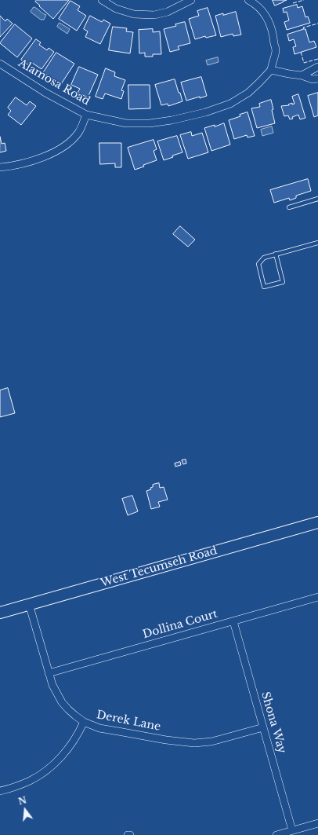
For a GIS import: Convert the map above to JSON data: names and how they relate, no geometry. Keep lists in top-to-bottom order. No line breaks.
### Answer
{"streets":{"main road":["West Tecumseh Road"],"street":["Alamosa Road","Dollina Court","Derek Lane","Shona Way"]},"crossings":[["West Tecumseh Road","Derek Lane"],["Dollina Court","Derek Lane"],["Dollina Court","Shona Way"],["Derek Lane","Shona Way"]],"north":"top"}
